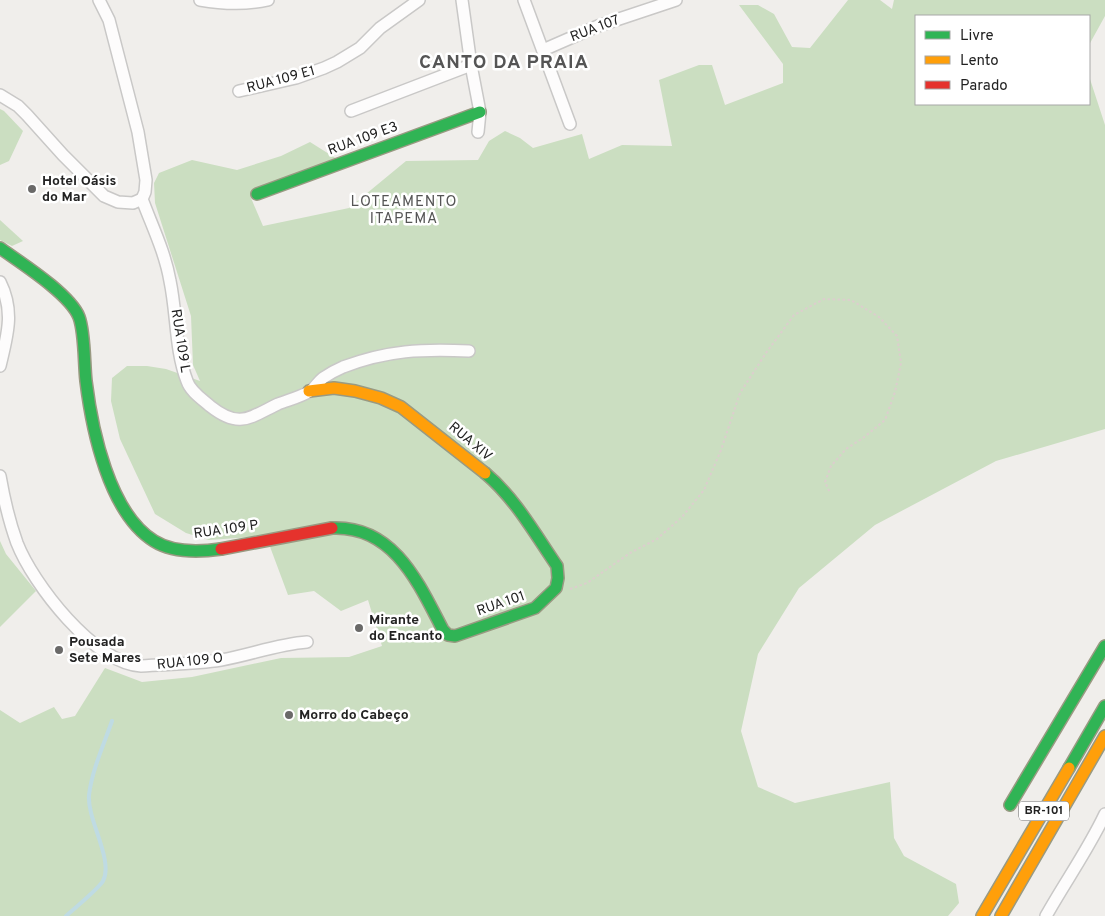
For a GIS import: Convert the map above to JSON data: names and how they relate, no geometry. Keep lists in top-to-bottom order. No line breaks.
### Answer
{"streets":{"main road":["RUA 109 E3","RUA XIV","RUA 109 P","RUA 101","BR-101"],"street":["RUA 107","RUA 109 E1","RUA 109 L","RUA 109 O"]},"crossings":[["RUA 109 L","RUA XIV"],["RUA XIV","RUA 101"],["RUA 109 P","RUA 101"]],"districts":["CANTO DA PRAIA","LOTEAMENTO ITAPEMA"],"places":["Hotel Oásis do Mar","Mirante do Encanto","Pousada Sete Mares","Morro do Cabeço"],"legend":["Livre","Lento","Parado"]}
